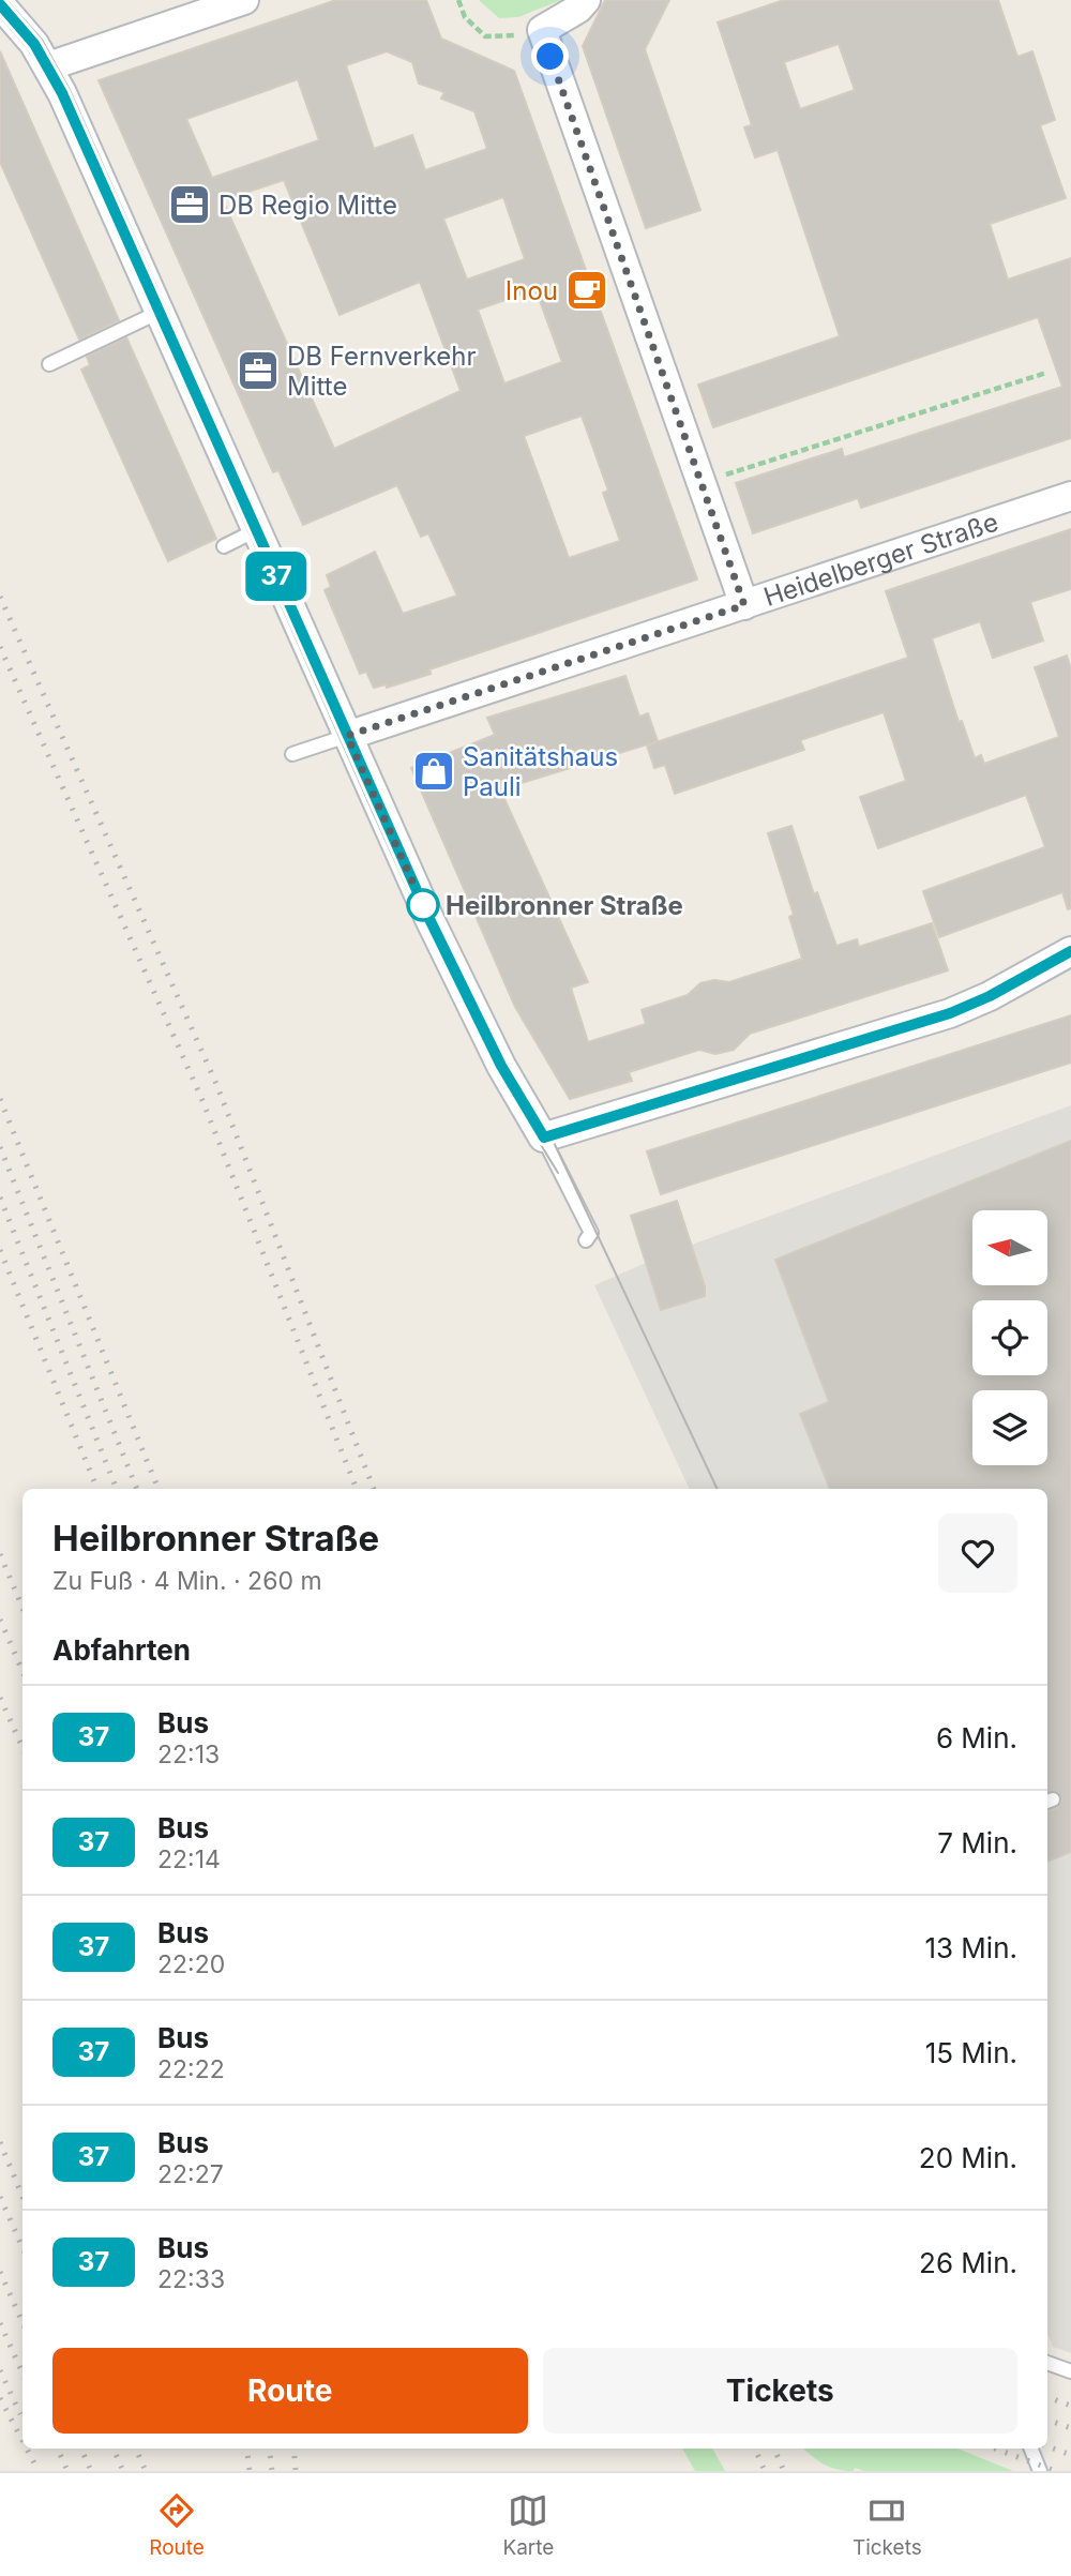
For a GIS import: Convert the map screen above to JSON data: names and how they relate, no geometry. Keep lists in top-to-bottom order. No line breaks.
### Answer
{"streets":{"street":["Heidelberger Straße"]},"places":{"office":["DB Regio Mitte","DB Fernverkehr Mitte"],"cafe":["Inou"],"shop":["Sanitätshaus Pauli"],"other":["Heilbronner Straße"]},"lines":["bus line 37"],"north":"left","page":{"on_map":"37","heading":[["Heilbronner Straße","Zu Fuß · 4 Min. · 260 m"],"Abfahrten"],"list":[{"mark":"37","name":"Bus","note":"22:13","value":"6 Min."},{"mark":"37","name":"Bus","note":"22:14","value":"7 Min."},{"mark":"37","name":"Bus","note":"22:20","value":"13 Min."},{"mark":"37","name":"Bus","note":"22:22","value":"15 Min."},{"mark":"37","name":"Bus","note":"22:27","value":"20 Min."},{"mark":"37","name":"Bus","note":"22:33","value":"26 Min."}],"buttons":["Route","Tickets"],"tabs":["Route","Karte","Tickets"]}}
